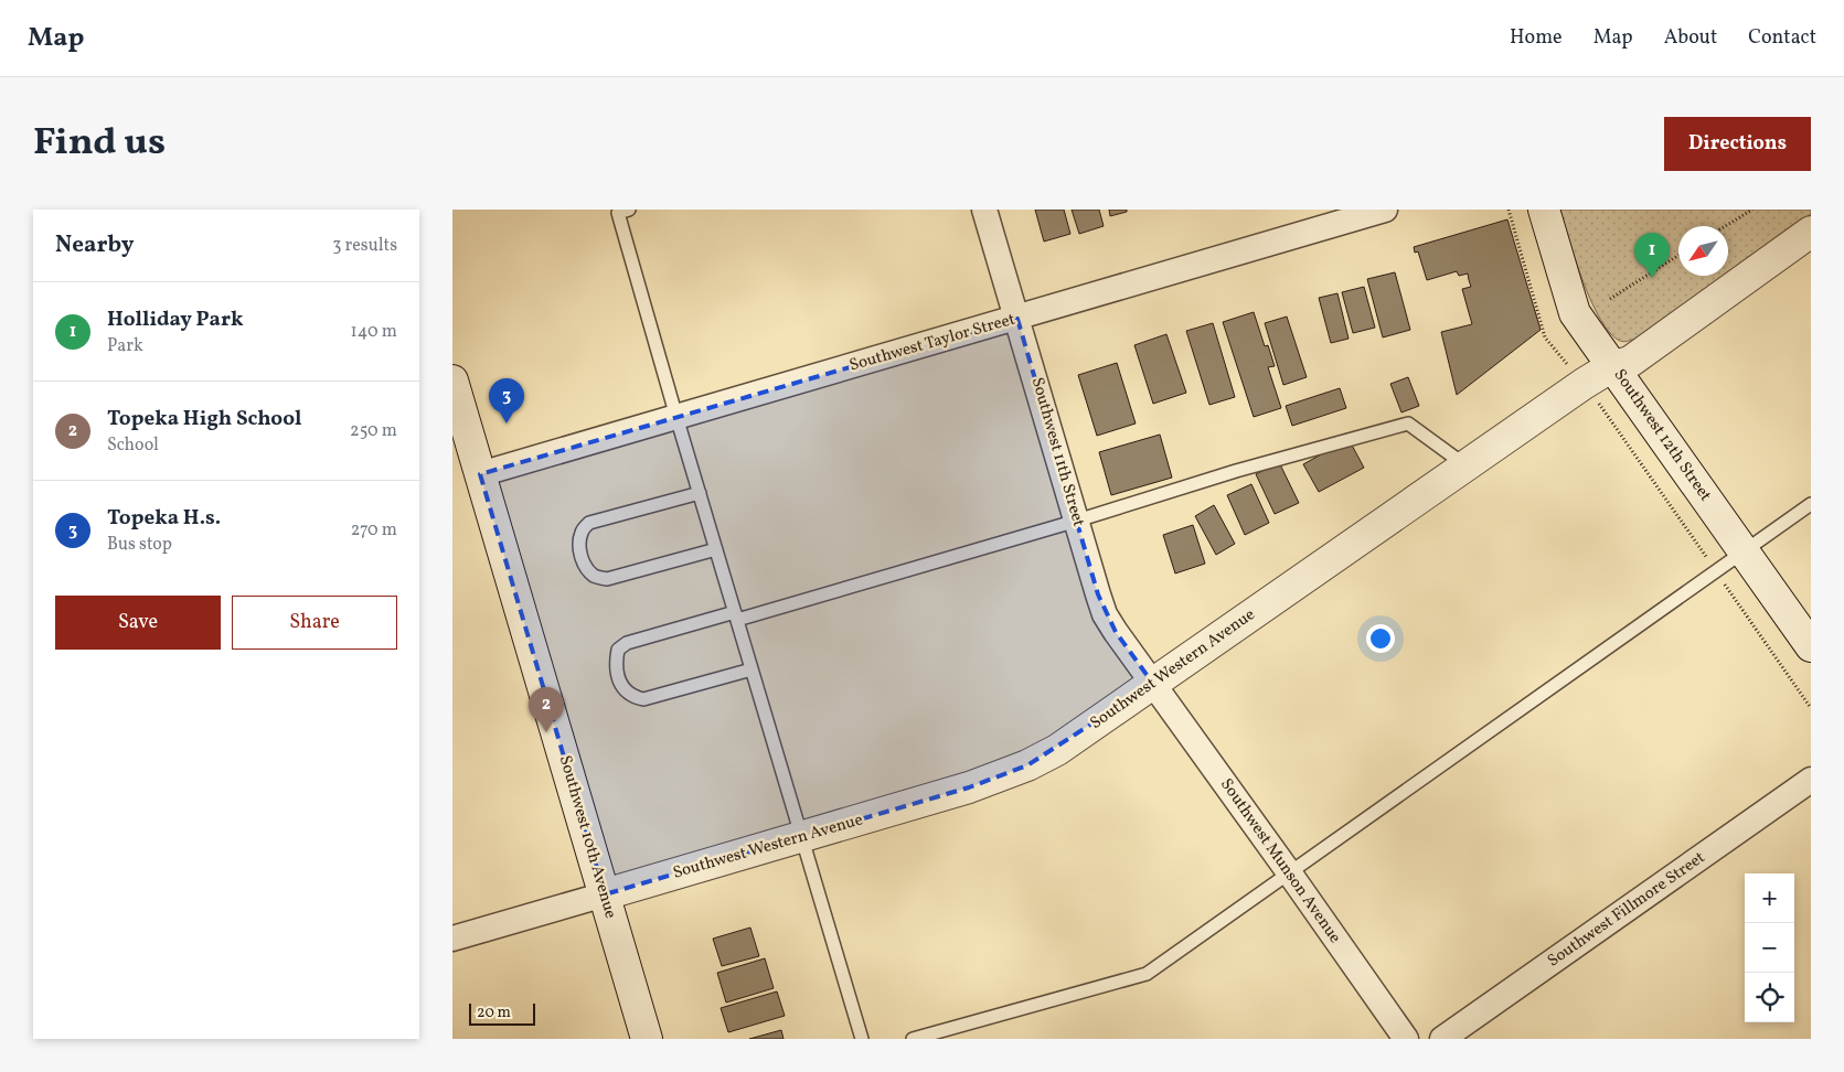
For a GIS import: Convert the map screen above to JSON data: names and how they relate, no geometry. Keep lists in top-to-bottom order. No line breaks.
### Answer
{"streets":{"street":["Southwest Taylor Street","Southwest 12th Street","Southwest 11th Street","Southwest Western Avenue","Southwest 10th Avenue","Southwest Munson Avenue","Southwest Fillmore Street"]},"crossings":[["Southwest Taylor Street","Southwest 11th Street"],["Southwest Taylor Street","Southwest 10th Avenue"],["Southwest 12th Street","Southwest Western Avenue"],["Southwest 11th Street","Southwest Western Avenue"],["Southwest 11th Street","Southwest Munson Avenue"],["Southwest Western Avenue","Southwest 10th Avenue"],["Southwest Western Avenue","Southwest Munson Avenue"]],"scale_bar":"20 m","north":"bottom left","page":{"header":"Map","nav":["Home","Map","About","Contact"],"title":"Find us","buttons":["Directions",["Save","Share"]],"heading":["Nearby","3 results"],"pins":["1","3","2"],"list":[{"mark":"1","name":"Holliday Park","note":"Park","value":"140 m"},{"mark":"2","name":"Topeka High School","note":"School","value":"250 m"},{"mark":"3","name":"Topeka H.s.","note":"Bus stop","value":"270 m"}],"map_buttons":["+","−"],"scale":"20 m"}}
